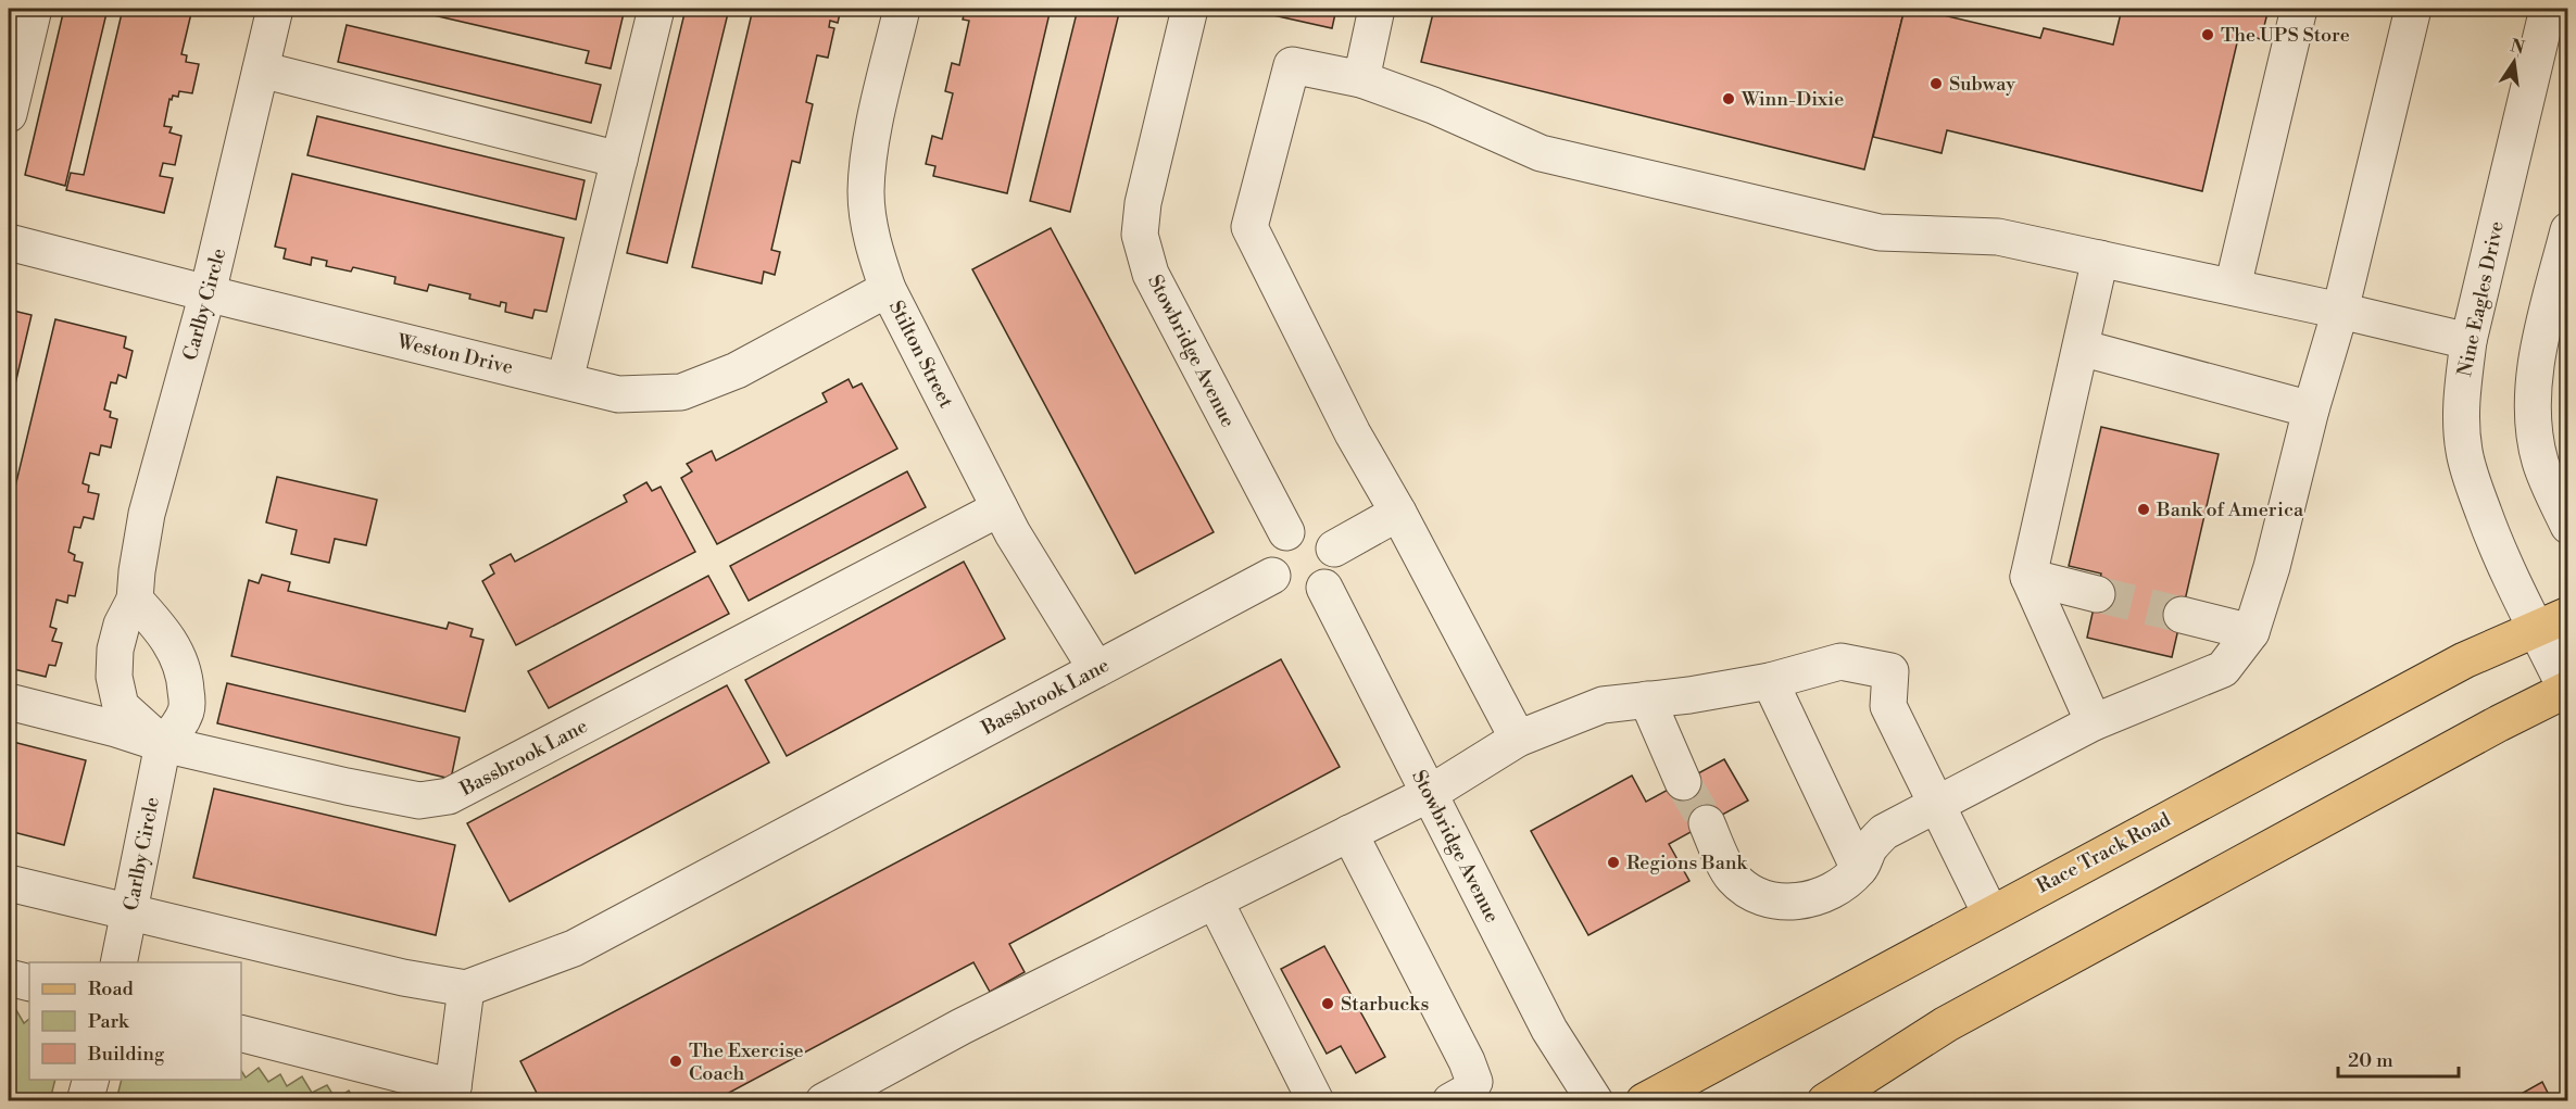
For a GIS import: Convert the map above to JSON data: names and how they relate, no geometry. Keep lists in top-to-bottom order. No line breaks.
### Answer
{"streets":{"main road":["Race Track Road"],"street":["Nine Eagles Drive","Carlby Circle","Stowbridge Avenue","Weston Drive","Stilton Street","Bassbrook Lane"]},"crossings":[["Nine Eagles Drive","Race Track Road"],["Carlby Circle","Weston Drive"],["Carlby Circle","Bassbrook Lane"],["Stowbridge Avenue","Bassbrook Lane"],["Weston Drive","Stilton Street"],["Stilton Street","Bassbrook Lane"]],"places":["The UPS Store","Subway","Winn-Dixie","Bank of America","Regions Bank","Starbucks","The Exercise Coach"],"legend":["Road","Park","Building"],"scale_bar":"20 m","north":"top"}
